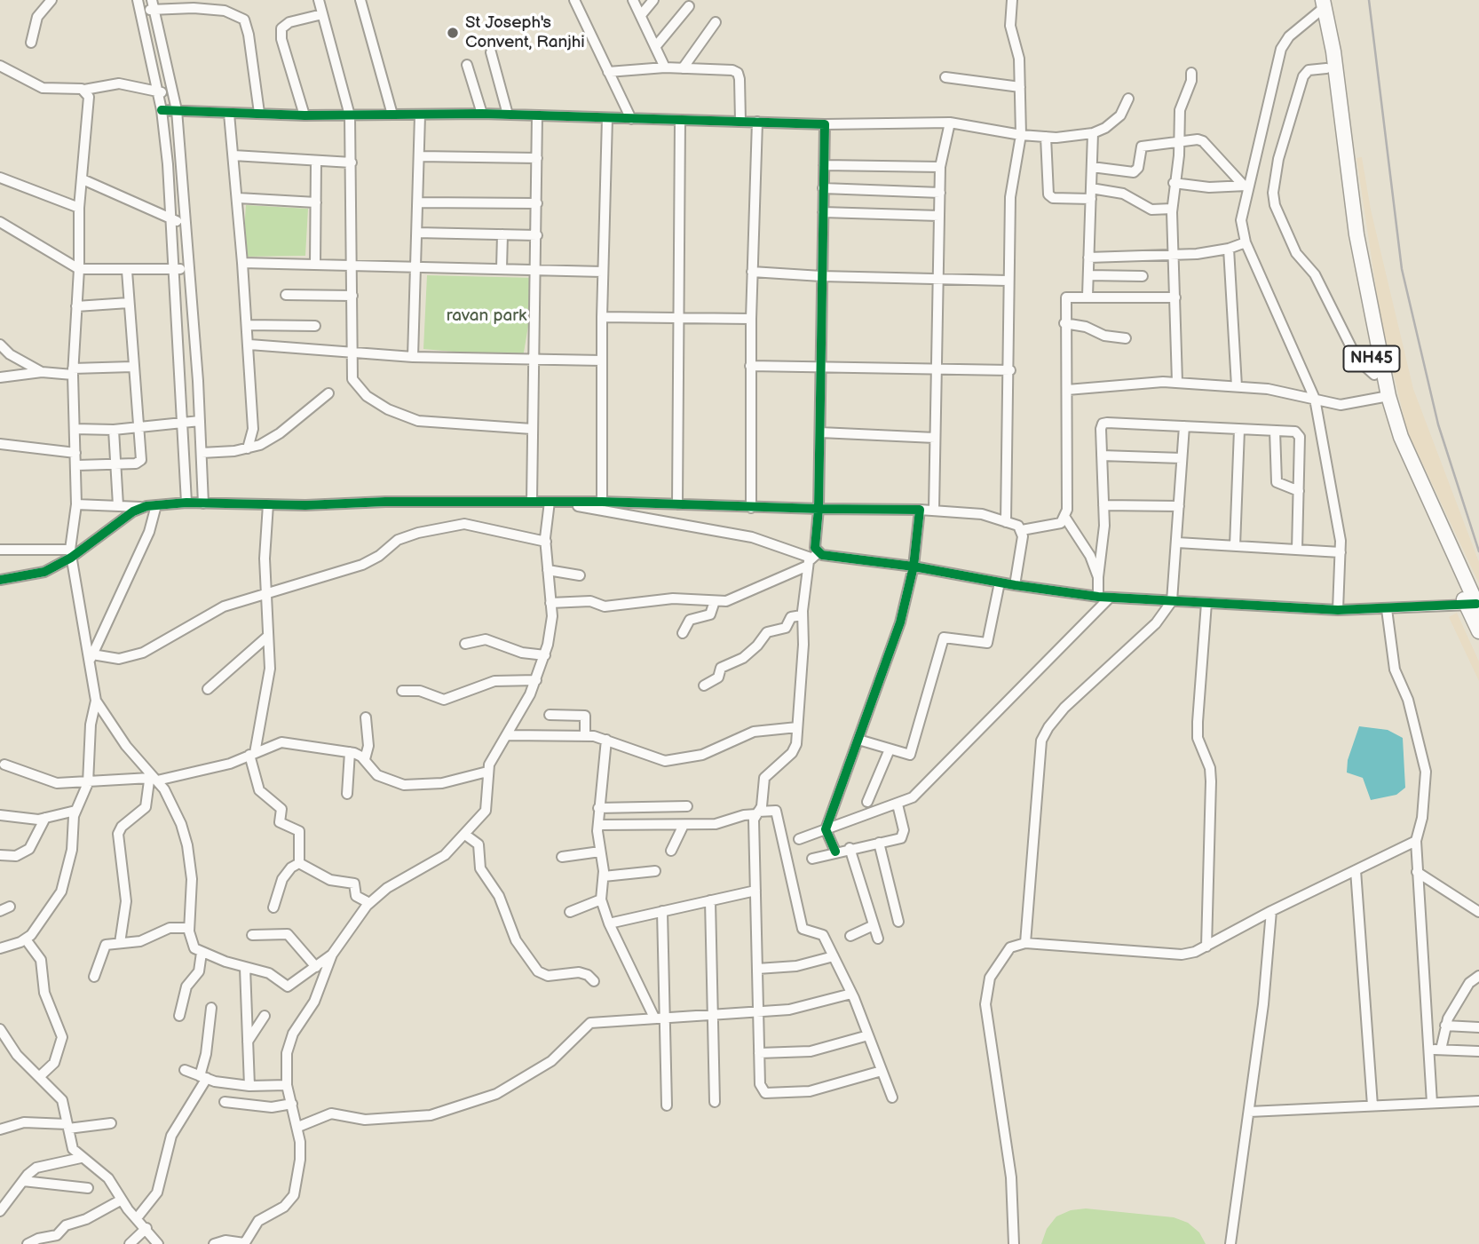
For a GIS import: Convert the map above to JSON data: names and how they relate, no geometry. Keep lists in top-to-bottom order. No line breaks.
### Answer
{"streets":{"highway":["NH45"]},"parks":["ravan park"],"places":["St Joseph's Convent, Ranjhi"]}
